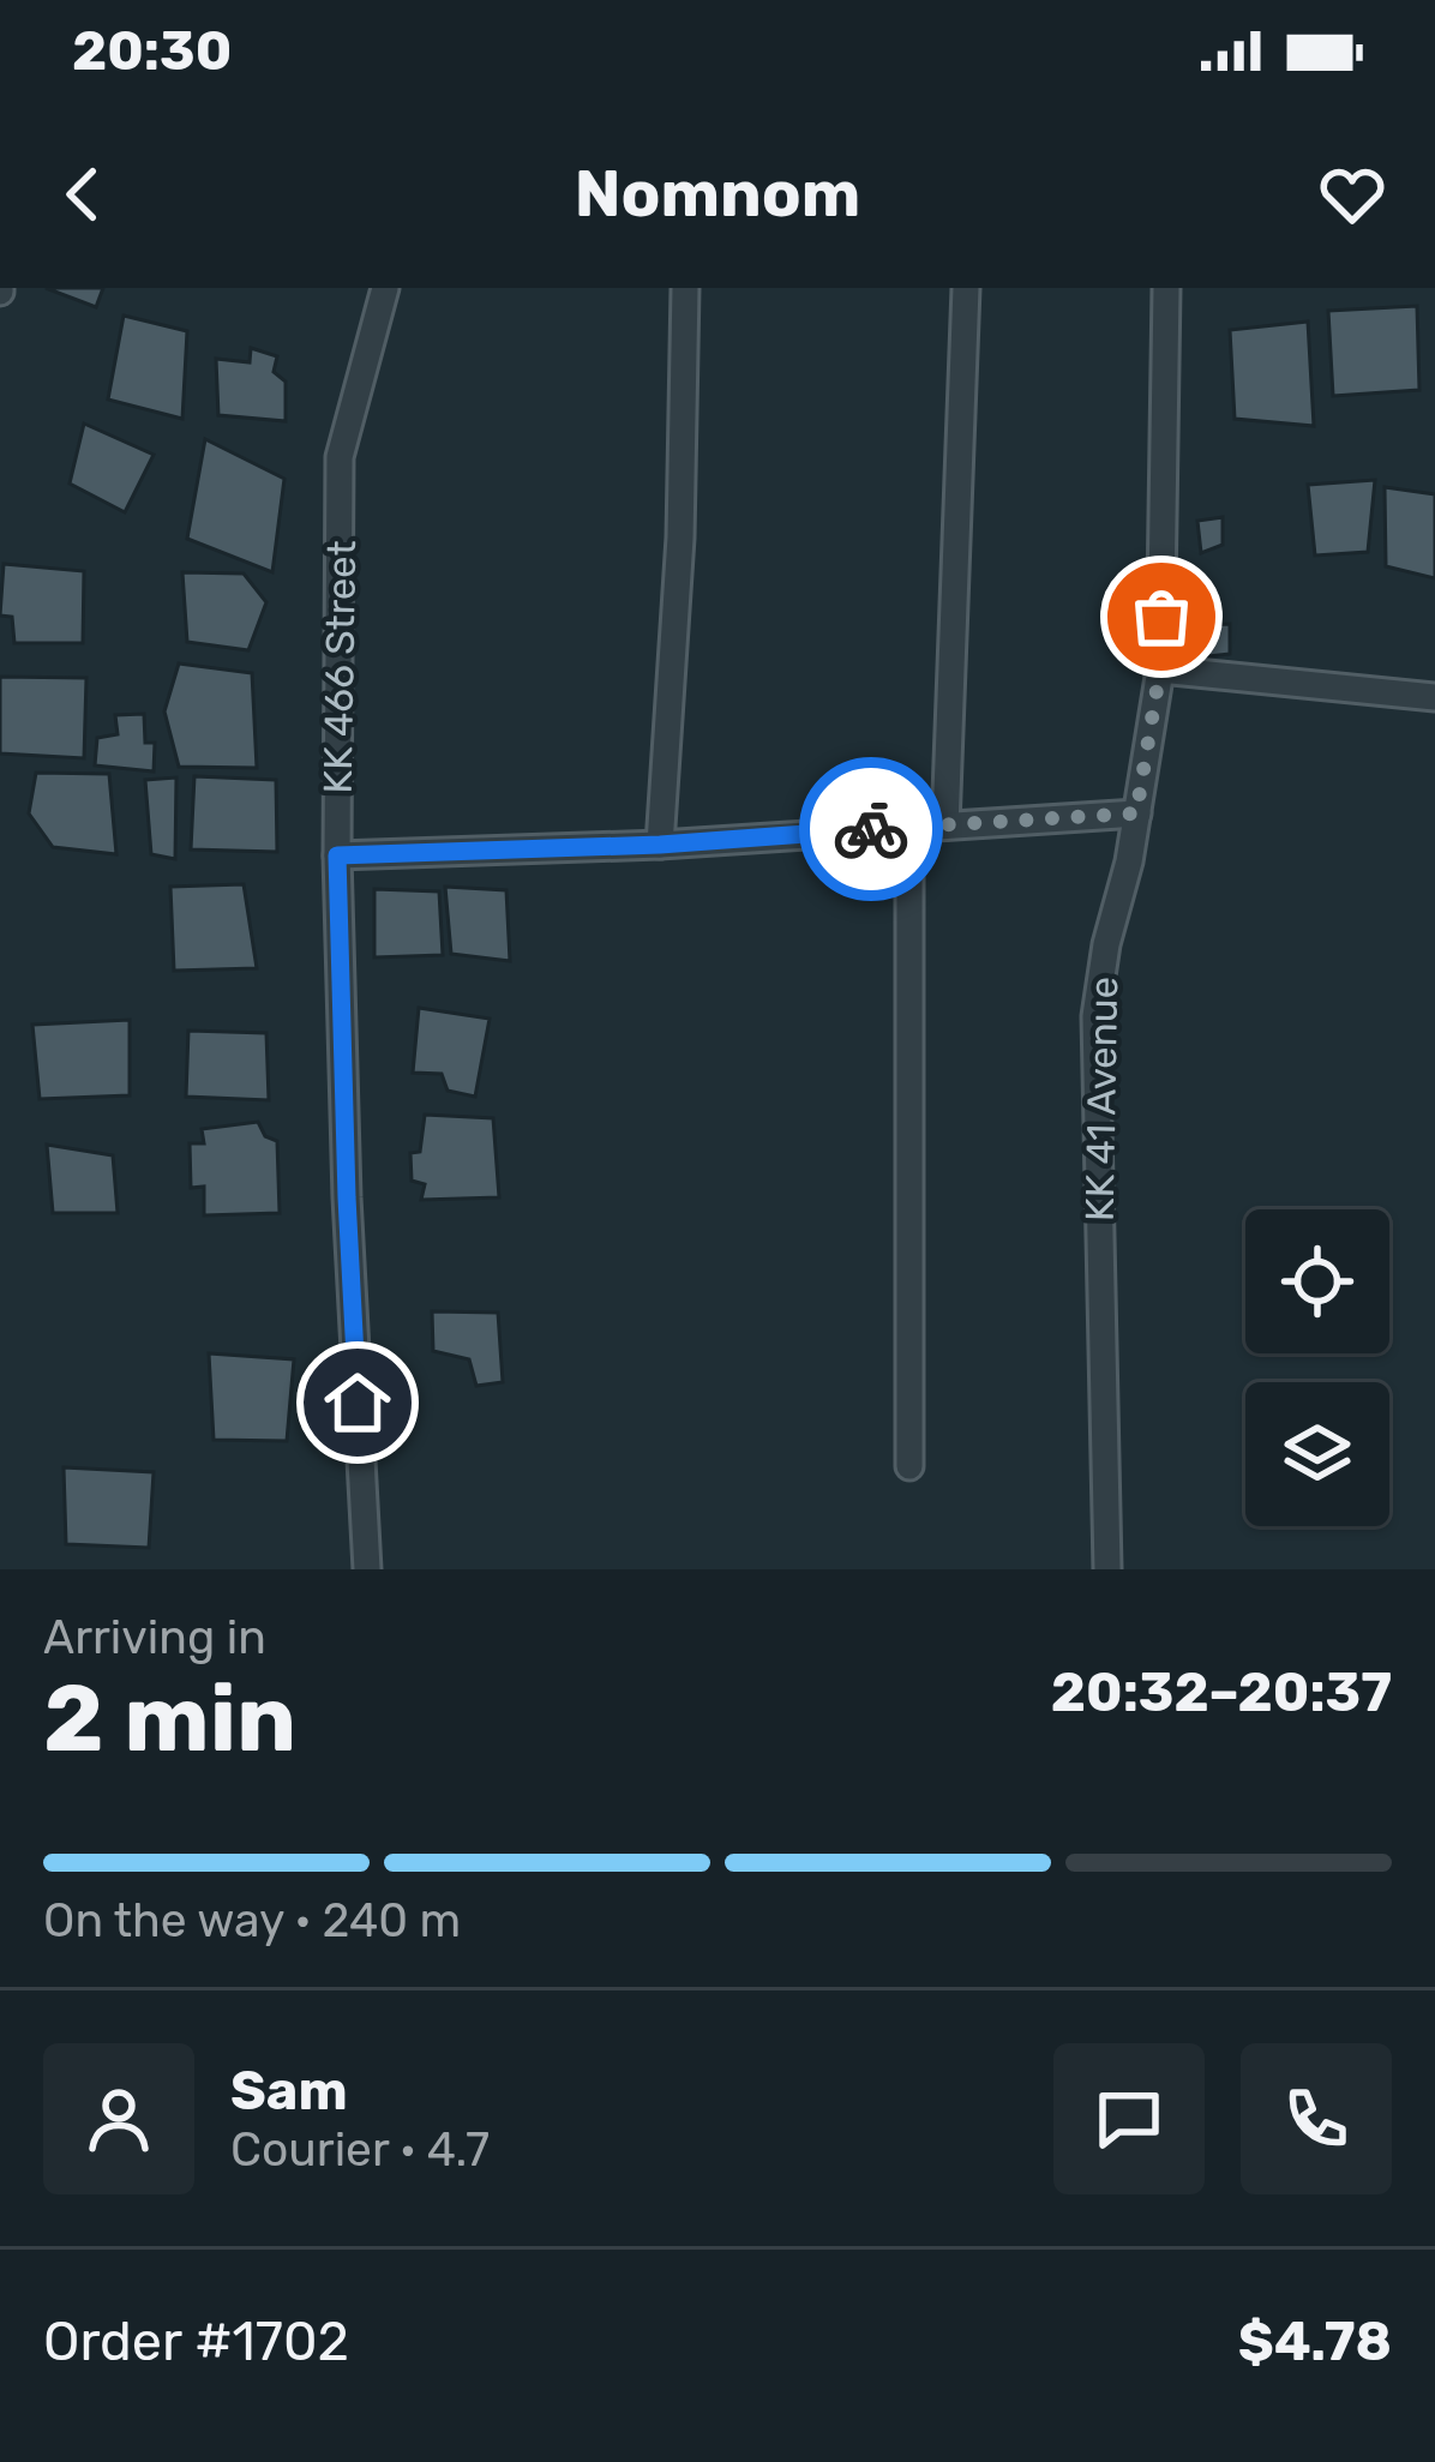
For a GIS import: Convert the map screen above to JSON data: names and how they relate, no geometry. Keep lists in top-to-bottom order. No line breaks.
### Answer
{"streets":{"street":["KK 466 Street","KK 41 Avenue"]},"page":{"status":"20:30","header":"Nomnom","heading":["2 min","Arriving in","20:32–20:37"],"panel":["Sam","Courier · 4.7","Order #1702","$4.78"],"bar":"On the way · 240 m"}}
